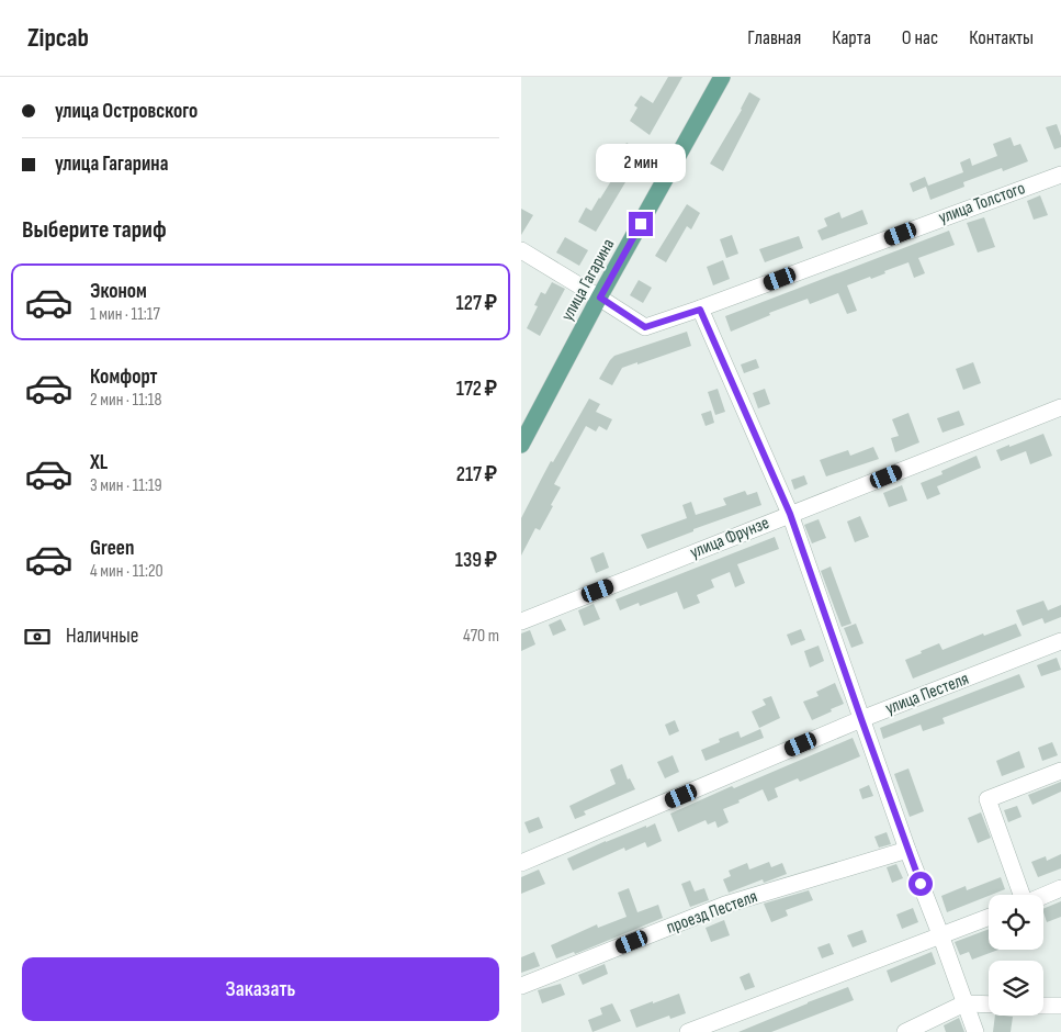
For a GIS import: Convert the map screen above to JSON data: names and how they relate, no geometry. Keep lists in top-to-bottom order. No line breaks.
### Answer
{"streets":{"main road":["улица Гагарина"],"street":["улица Толстого","улица Фрунзе","улица Пестеля","проезд Пестеля"]},"crossings":[["улица Толстого","улица Гагарина"]],"page":{"header":"Zipcab","nav":["Главная","Карта","О нас","Контакты"],"banner":["улица Островского","улица Гагарина"],"bubble":"2 мин","heading":"Выберите тариф","list":[{"name":"Эконом","note":"1 мин · 11:17","value":"127 ₽"},{"name":"Комфорт","note":"2 мин · 11:18","value":"172 ₽"},{"name":"XL","note":"3 мин · 11:19","value":"217 ₽"},{"name":"Green","note":"4 мин · 11:20","value":"139 ₽"}],"pay":["Наличные","470 m"],"buttons":"Заказать"}}
